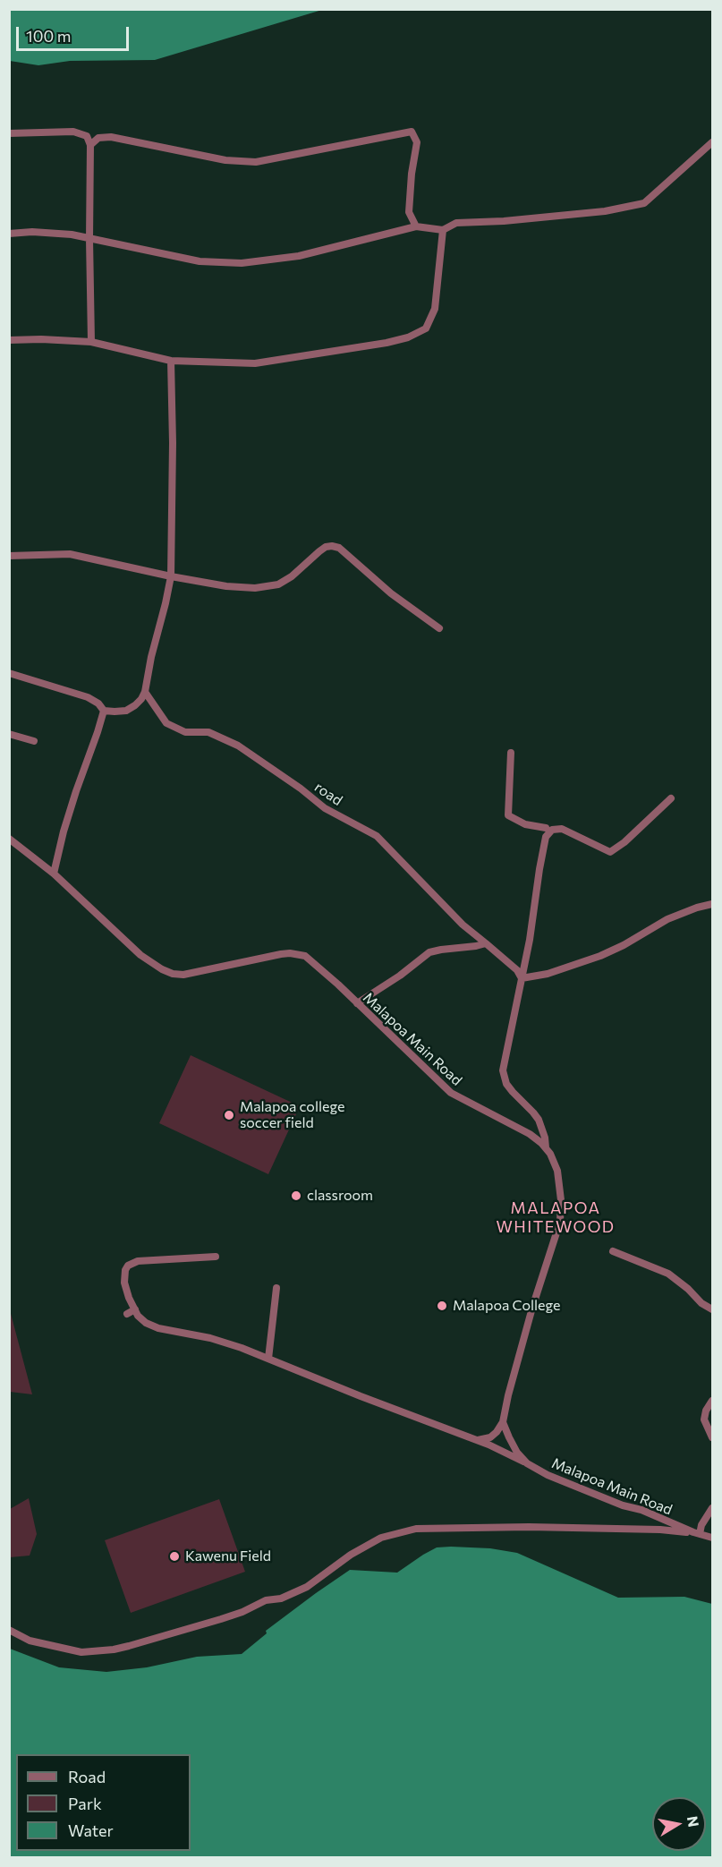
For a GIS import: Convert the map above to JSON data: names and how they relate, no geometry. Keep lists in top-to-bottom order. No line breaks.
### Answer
{"streets":{"street":["road","Malapoa Main Road"]},"districts":["MALAPOA WHITEWOOD"],"places":["Malapoa college soccer field","classroom","Malapoa College","Kawenu Field"],"legend":["Road","Park","Water"],"scale_bar":"100 m","north":"right"}
